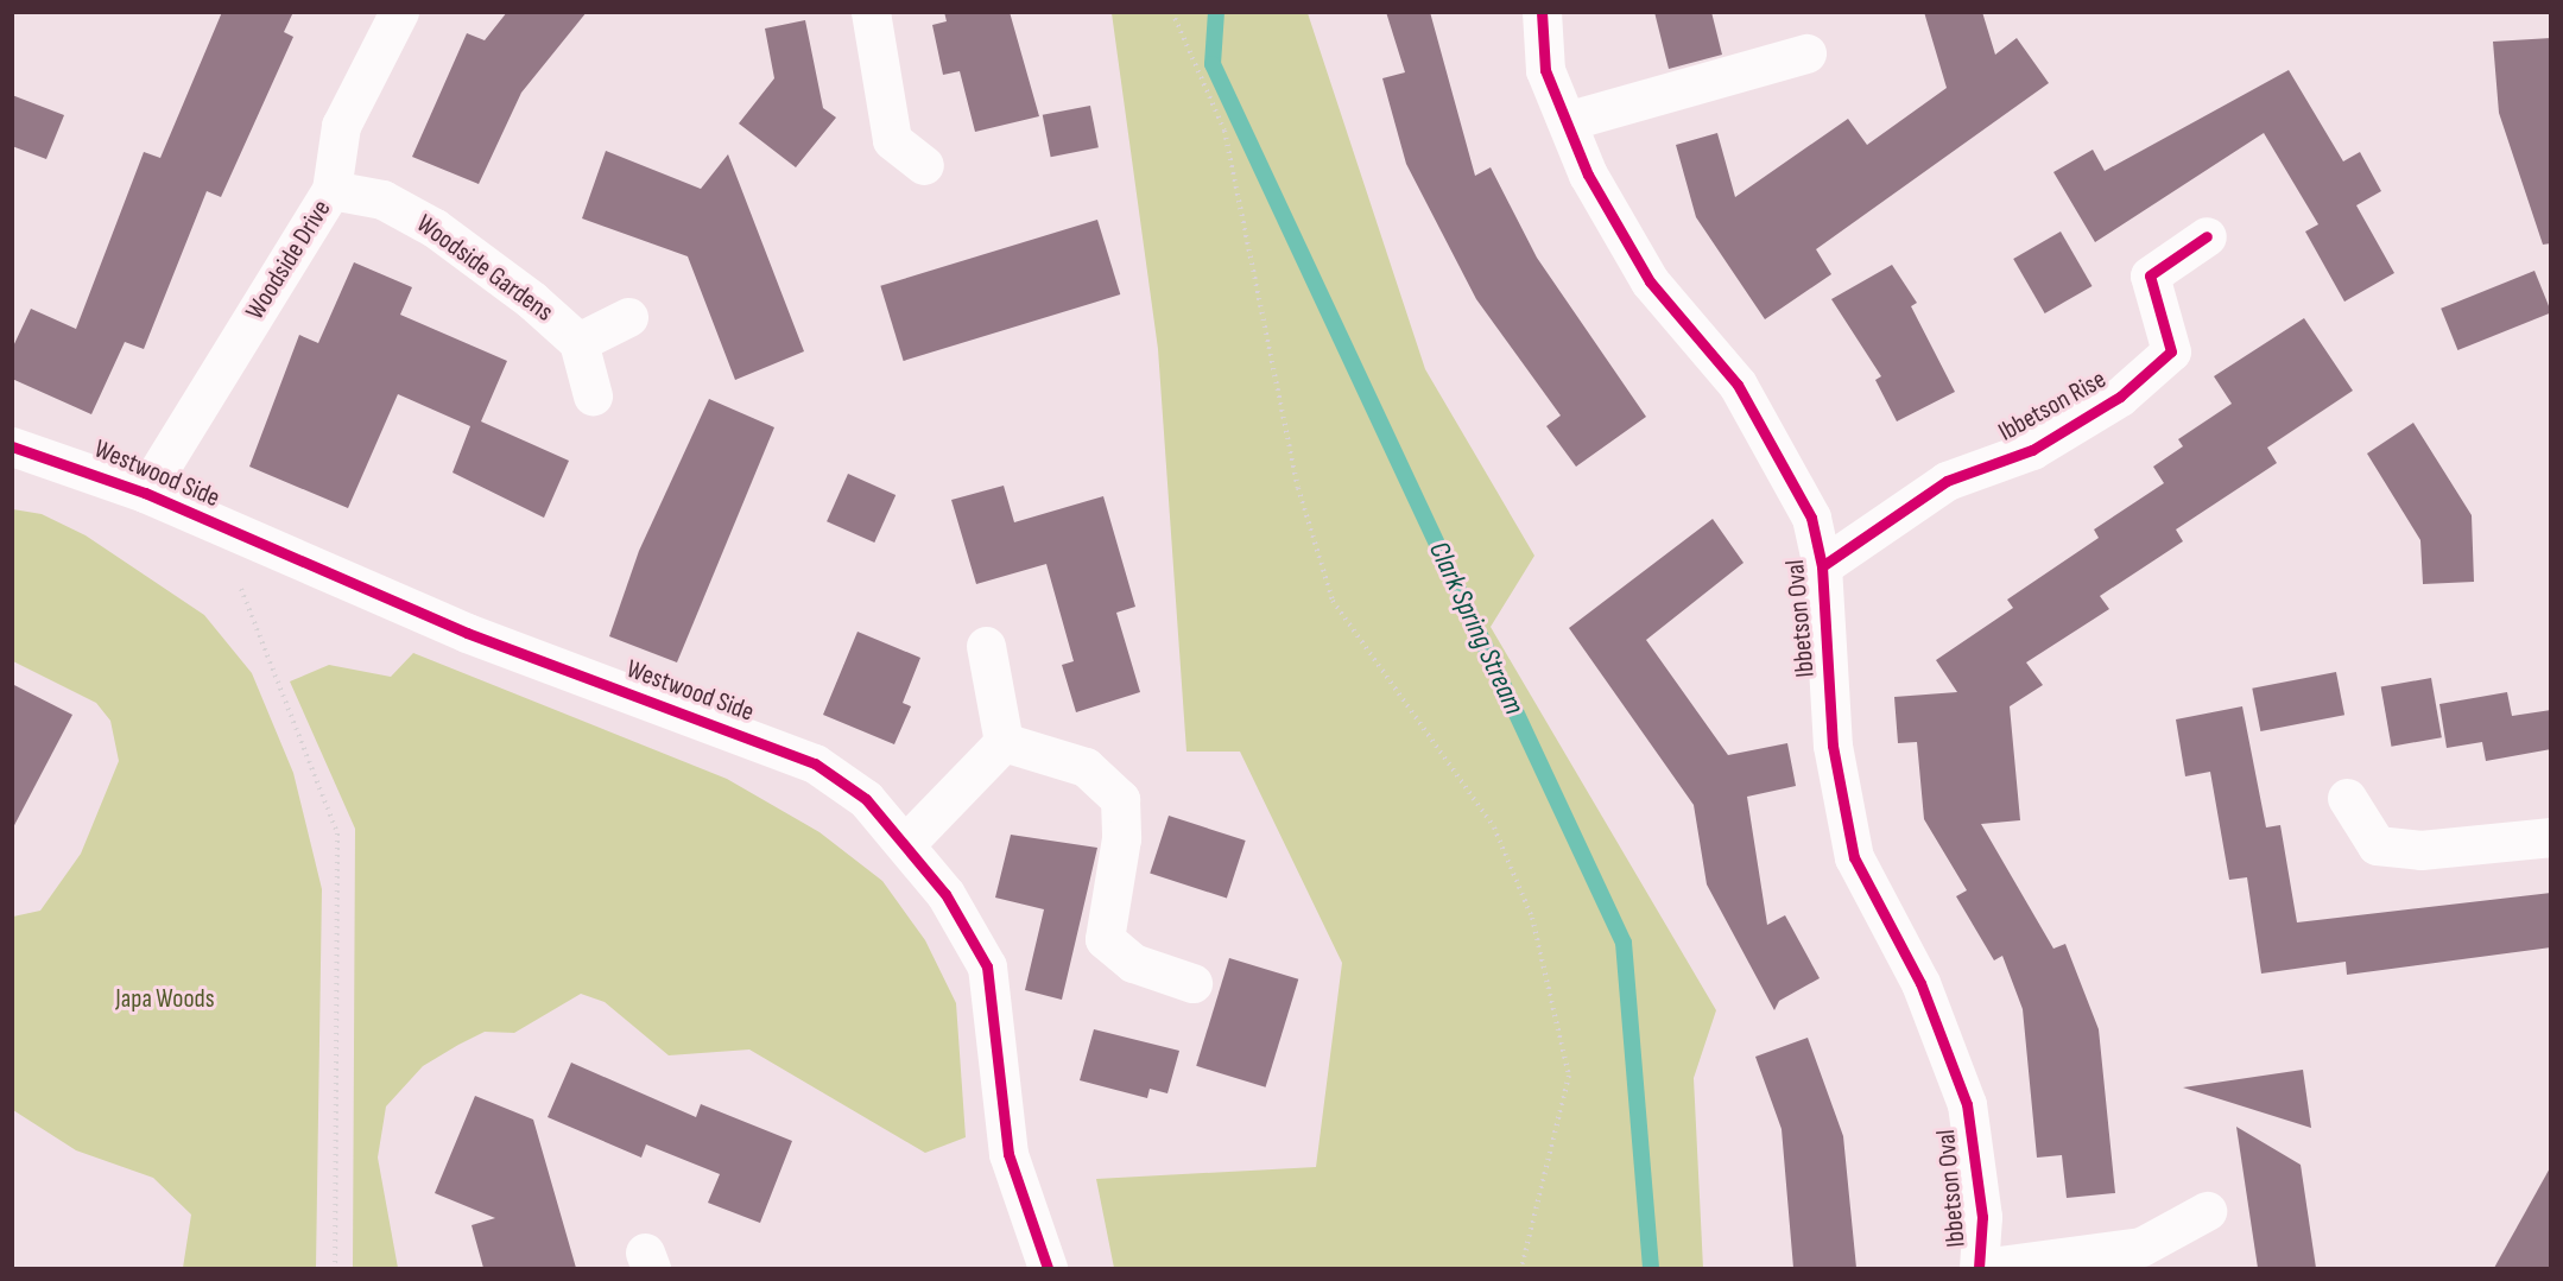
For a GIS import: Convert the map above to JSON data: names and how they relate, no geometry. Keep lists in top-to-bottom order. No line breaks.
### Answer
{"streets":{"street":["Woodside Drive","Woodside Gardens","Ibbetson Rise","Westwood Side","Ibbetson Oval"]},"crossings":[["Woodside Drive","Woodside Gardens"],["Woodside Drive","Westwood Side"],["Ibbetson Rise","Ibbetson Oval"]],"water":["Clark Spring Stream"],"parks":["Japa Woods"]}
